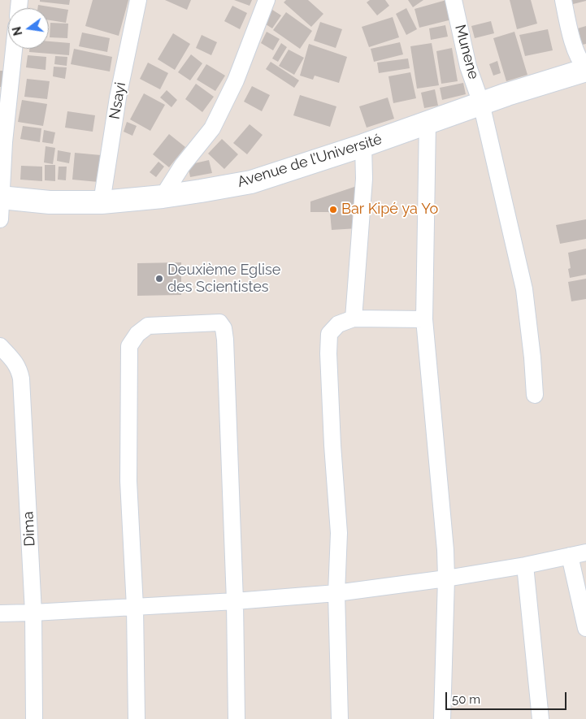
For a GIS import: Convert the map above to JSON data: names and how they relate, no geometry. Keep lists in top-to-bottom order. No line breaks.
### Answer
{"streets":{"main road":["Avenue de l’Université"],"street":["Munene","Nsayi","Dima"]},"crossings":[["Munene","Avenue de l’Université"],["Nsayi","Avenue de l’Université"]],"places":["Bar Kipé ya Yo","Deuxième Eglise des Scientistes"],"scale_bar":"50 m","north":"left"}
